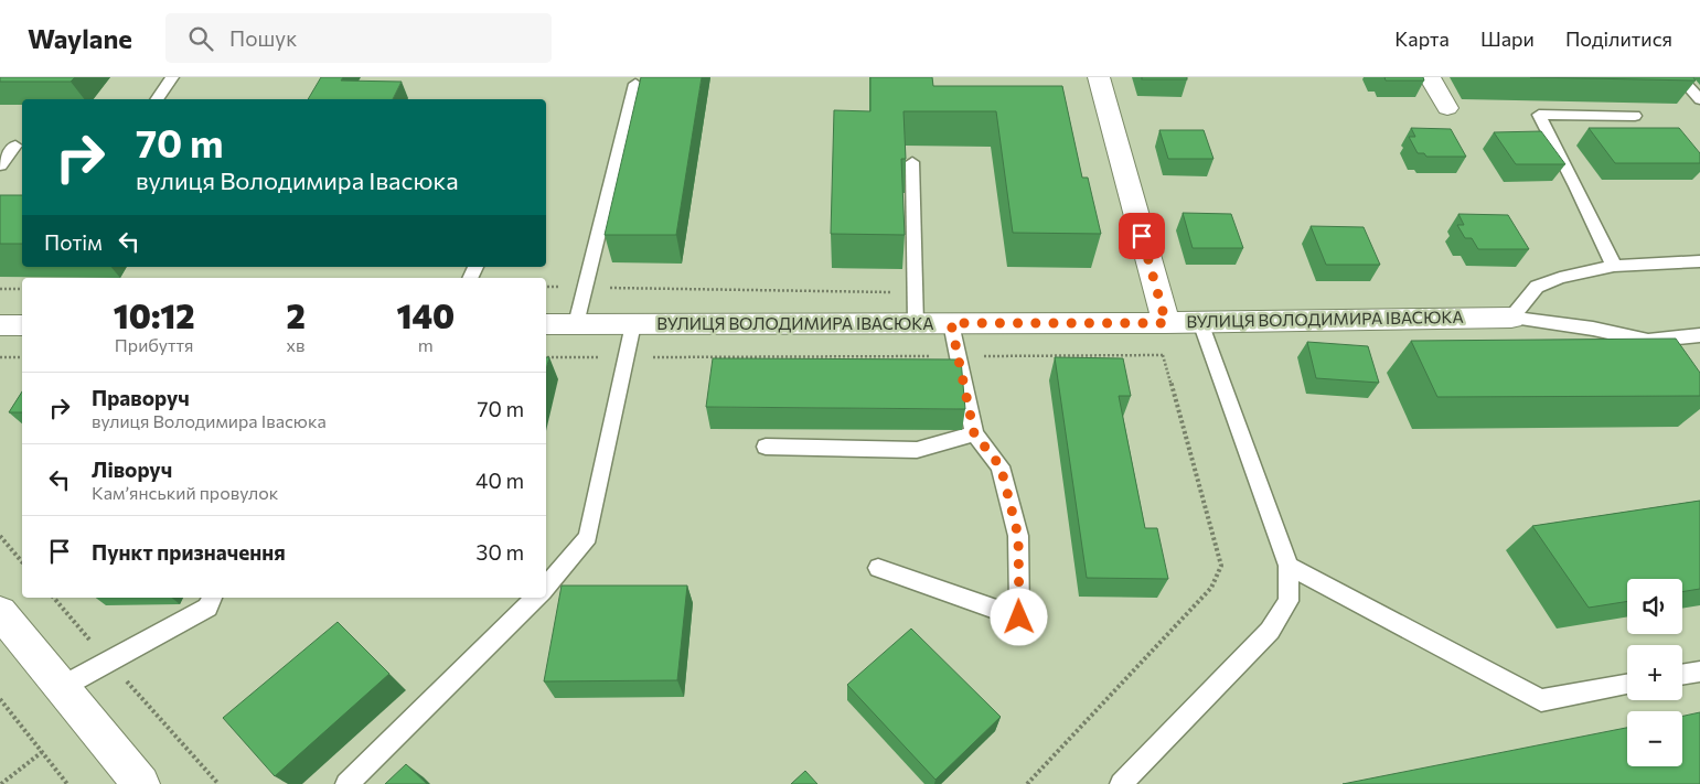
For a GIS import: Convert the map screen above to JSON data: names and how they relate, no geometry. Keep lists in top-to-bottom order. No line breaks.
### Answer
{"streets":{"street":["ВУЛИЦЯ ВОЛОДИМИРА ІВАСЮКА"]},"page":{"header":"Waylane","search":"Пошук","nav":["Карта","Шари","Поділитися"],"turn":["70 m","вулиця Володимира Івасюка"],"then":"Потім","eta":["10:12","Прибуття","2","хв","140","m"],"list":[{"name":"Праворуч","note":"вулиця Володимира Івасюка","value":"70 m"},{"name":"Ліворуч","note":"Камʼянський провулок","value":"40 m"},{"name":"Пункт призначення","value":"30 m"}],"map_buttons":["+","−"]}}
